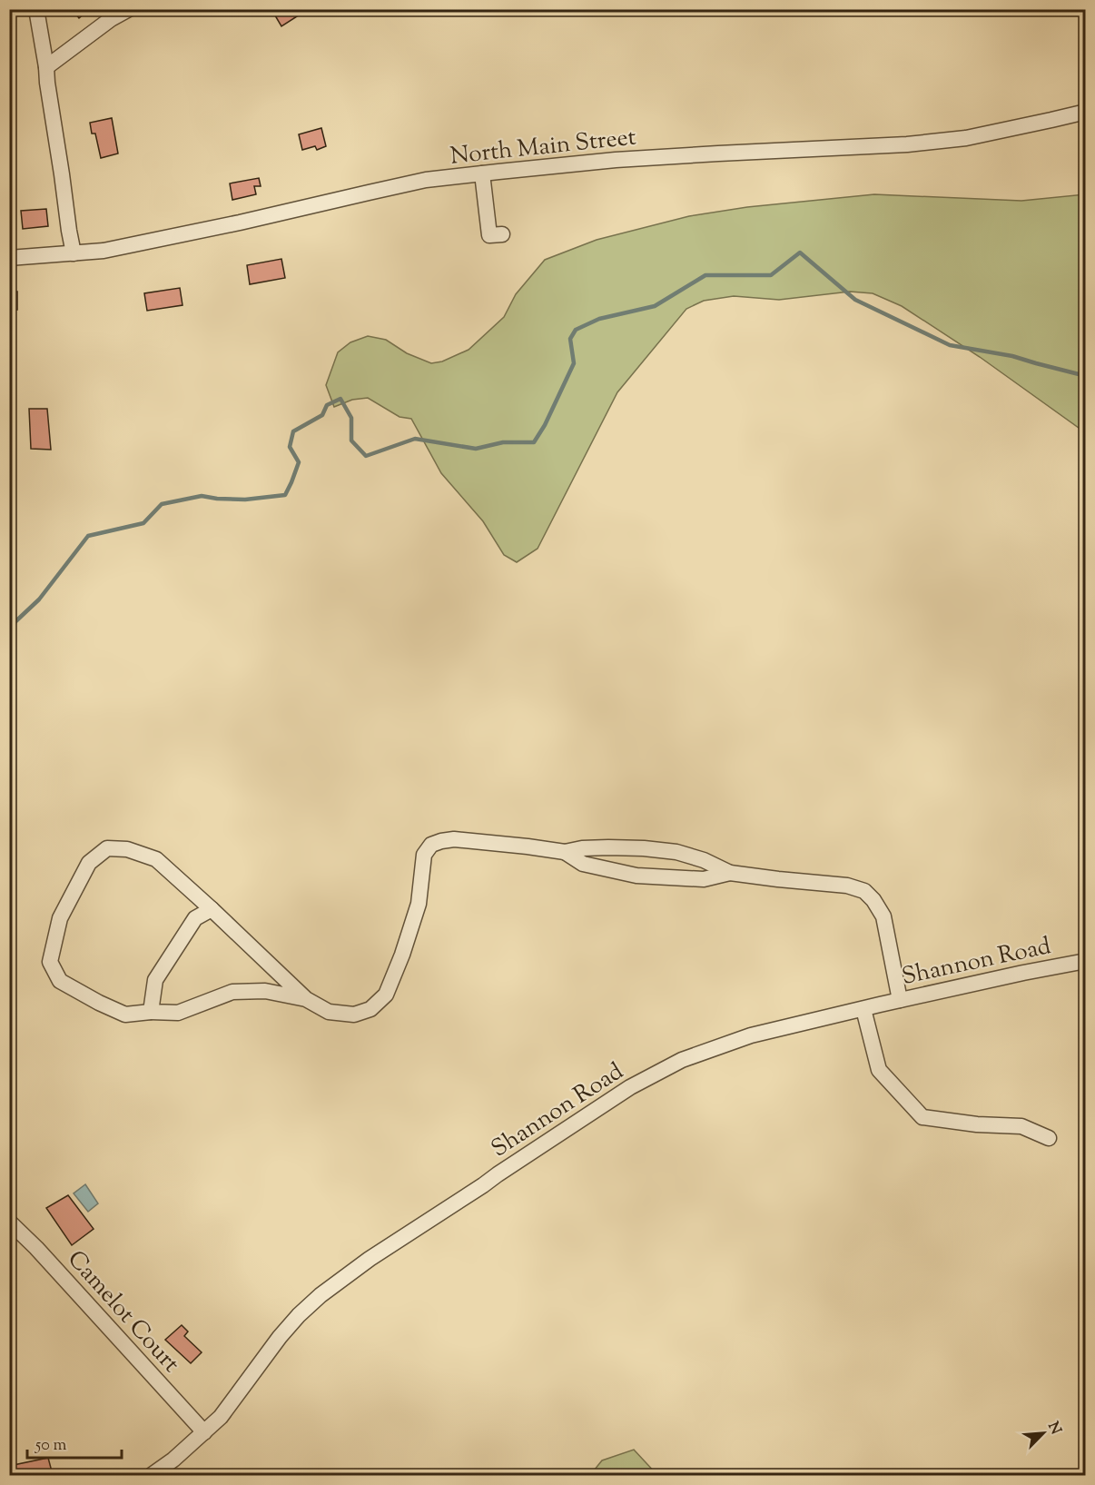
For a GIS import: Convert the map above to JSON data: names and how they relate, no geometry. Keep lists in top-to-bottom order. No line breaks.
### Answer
{"streets":{"street":["North Main Street","Shannon Road","Camelot Court"]},"crossings":[["Shannon Road","Camelot Court"]],"scale_bar":"50 m","north":"top right"}
